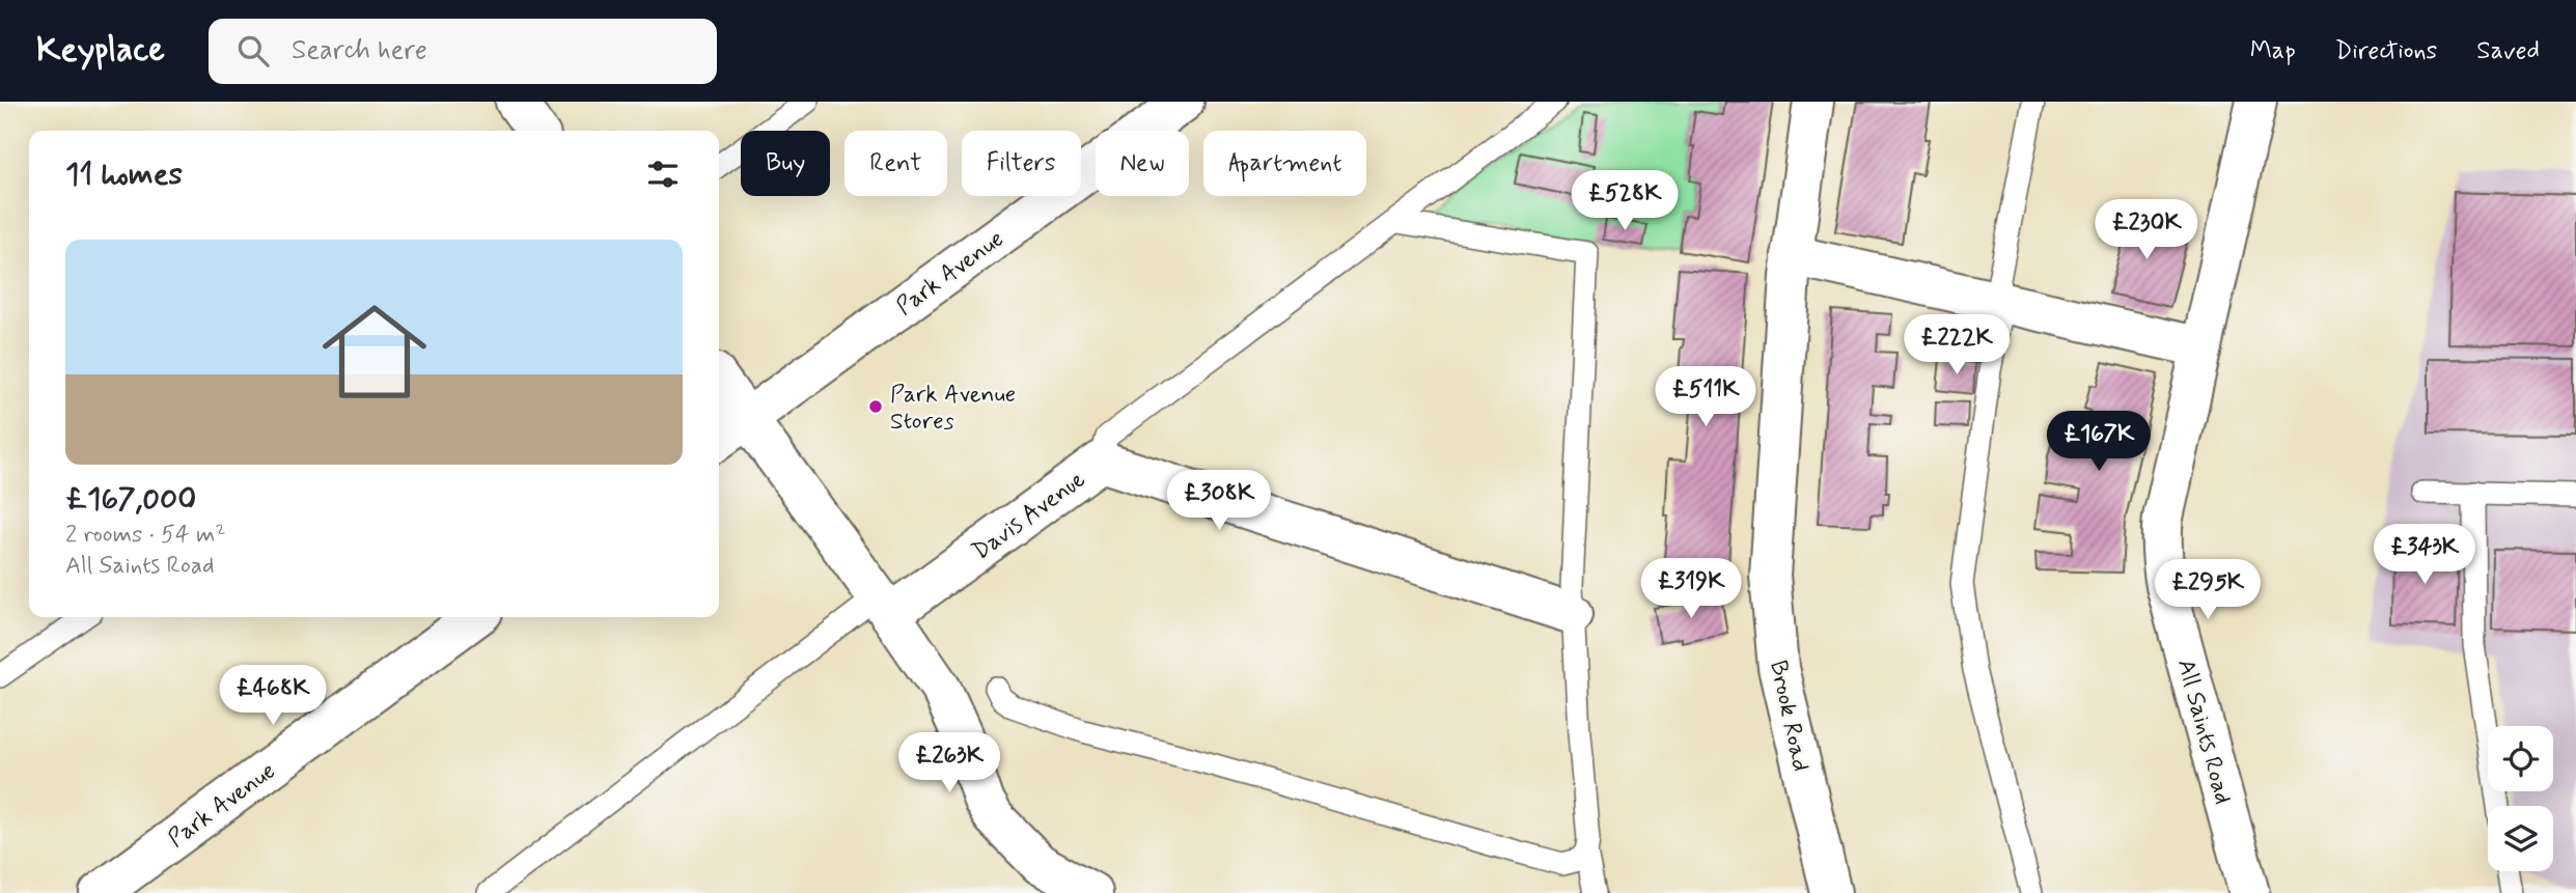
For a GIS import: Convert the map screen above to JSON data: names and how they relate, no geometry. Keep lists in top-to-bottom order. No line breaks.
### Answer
{"streets":{"street":["Park Avenue","Davis Avenue","Brook Road","All Saints Road"]},"places":["Park Avenue Stores"],"page":{"header":"Keyplace","search":"Search here","nav":["Map","Directions","Saved"],"chip":["Buy","Rent","Filters","New","Apartment"],"heading":"11 homes","price":["£528K","£230K","£222K","£511K","£167K","£308K","£343K","£319K","£295K","£468K","£263K"],"list":[{"name":"£167,000","note":"2 rooms · 54 m² · All Saints Road"}]}}
